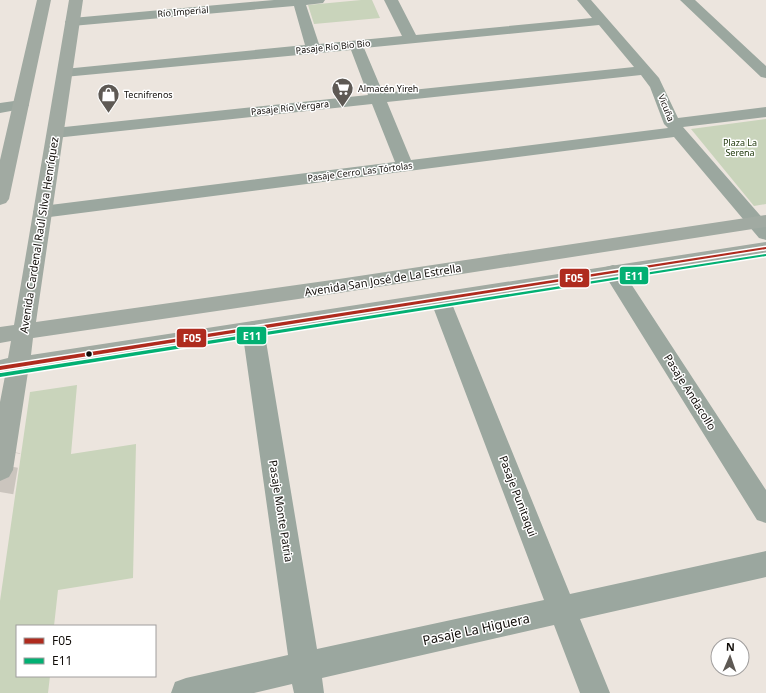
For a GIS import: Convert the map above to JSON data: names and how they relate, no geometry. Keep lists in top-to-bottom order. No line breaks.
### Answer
{"streets":{"main road":["Avenida Cardenal Raúl Silva Henríquez","Avenida San José de La Estrella"],"street":["Río Imperial","Pasaje Río Bio Bio","Pasaje Río Vergara","Vicuña","Pasaje Cerro Las Tórtolas","Pasaje Andacollo","Pasaje Punitaqui","Pasaje Monte Patria","Pasaje La Higuera"]},"crossings":[["Río Imperial","Avenida Cardenal Raúl Silva Henríquez"],["Pasaje Río Bio Bio","Vicuña"],["Pasaje Río Bio Bio","Avenida Cardenal Raúl Silva Henríquez"],["Pasaje Río Vergara","Vicuña"],["Pasaje Río Vergara","Avenida Cardenal Raúl Silva Henríquez"],["Vicuña","Pasaje Cerro Las Tórtolas"],["Vicuña","Avenida San José de La Estrella"],["Pasaje Cerro Las Tórtolas","Avenida Cardenal Raúl Silva Henríquez"],["Avenida Cardenal Raúl Silva Henríquez","Avenida San José de La Estrella"],["Pasaje Punitaqui","Pasaje La Higuera"],["Pasaje Monte Patria","Pasaje La Higuera"]],"parks":["Plaza La Serena"],"places":{"supermarket":["Almacén Yireh"],"shop":["Tecnifrenos"]},"lines":["transit line F05","transit line E11"],"legend":["F05","E11"],"north":"top"}
